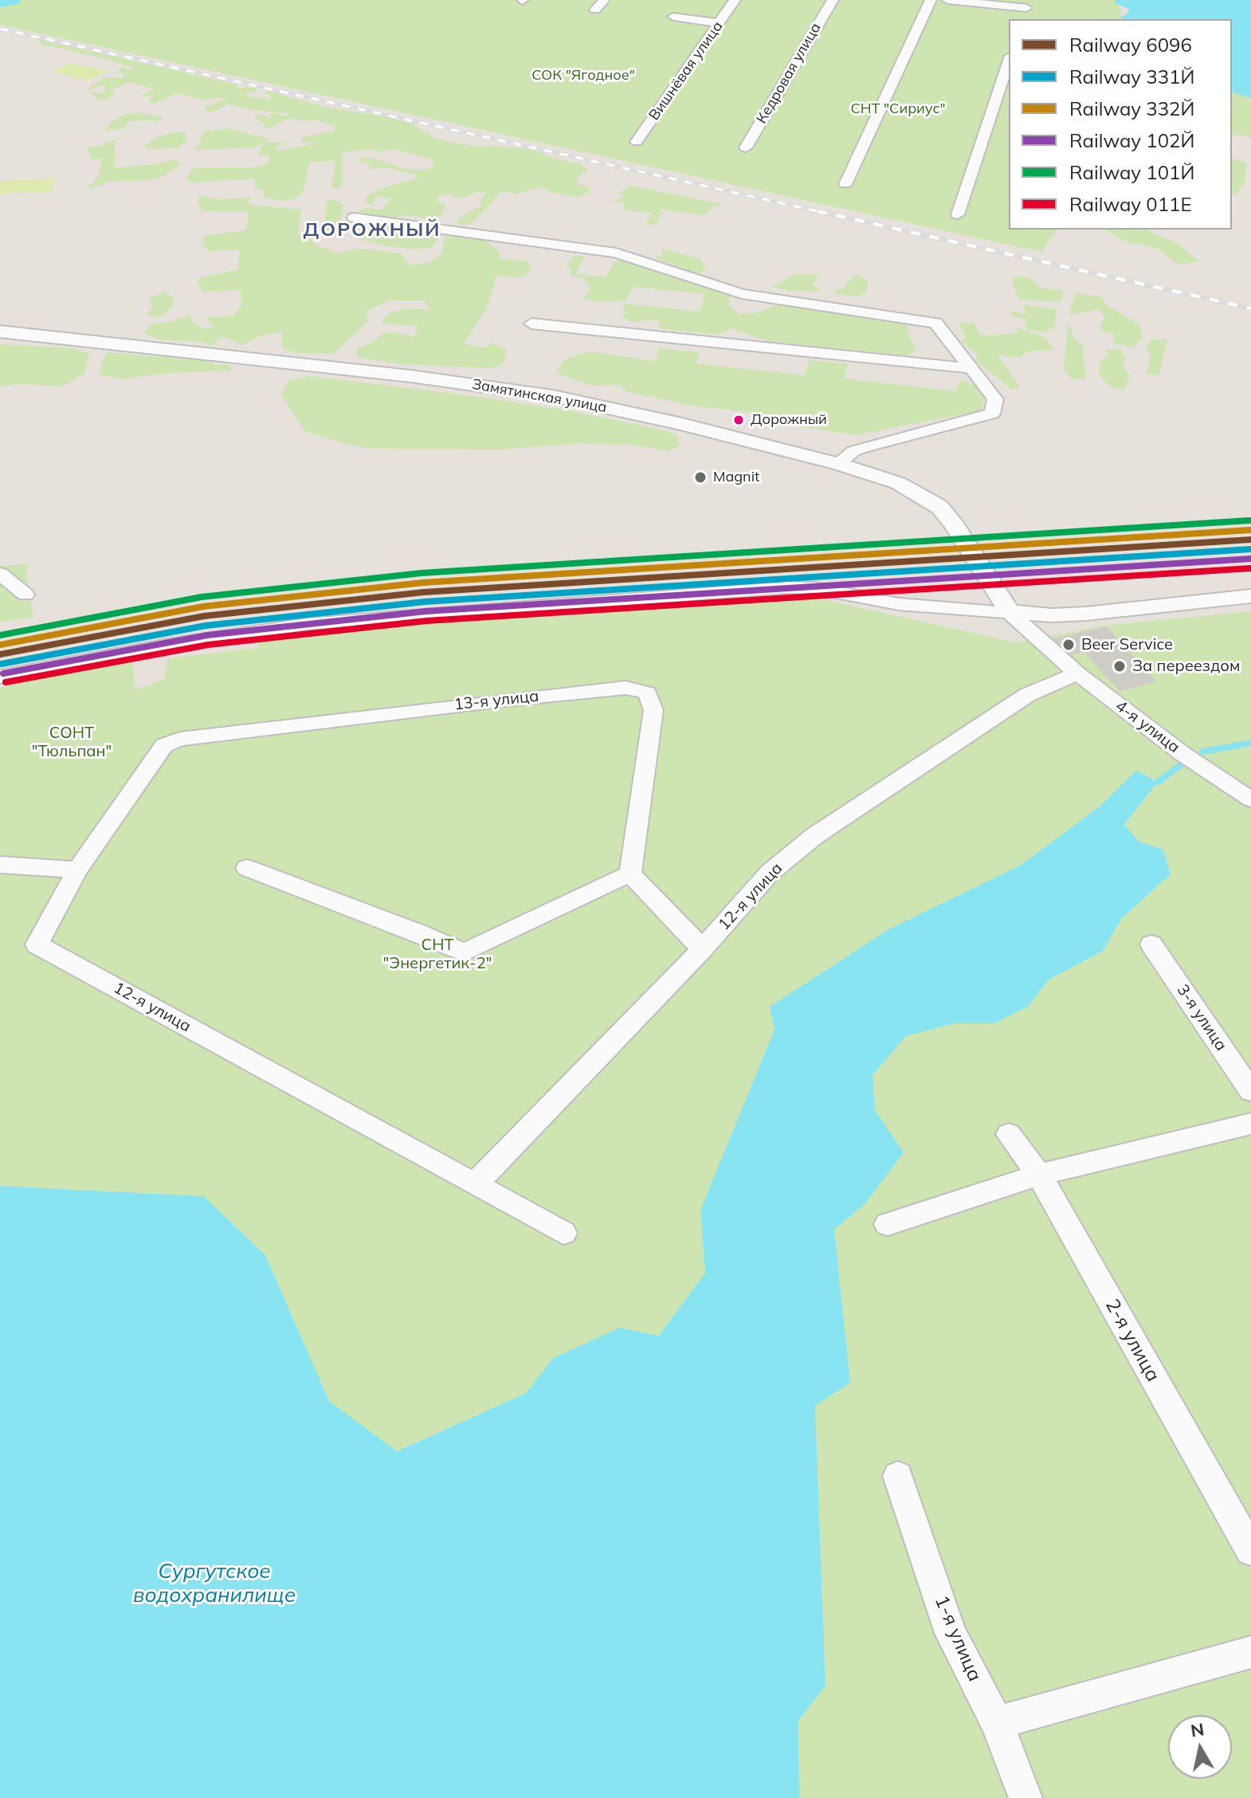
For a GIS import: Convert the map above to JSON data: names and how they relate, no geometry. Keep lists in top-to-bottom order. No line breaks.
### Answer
{"streets":{"street":["Вишнёвая улица","Кедровая улица","Замятинская улица","13-я улица","4-я улица","12-я улица","3-я улица","2-я улица","1-я улица"]},"crossings":[["Замятинская улица","4-я улица"],["13-я улица","12-я улица"],["4-я улица","12-я улица"]],"districts":["ДОРОЖНЫЙ"],"water":["Сургутское водохранилище"],"parks":["СОК \"Ягодное\"","СНТ \"Сириус\"","СОНТ \"Тюльпан\"","СHТ \"Энергетик-2\""],"places":["Дорожный","Magnit","Beer Service","За переездом"],"lines":["rail line 101Й","rail line 332Й","rail line 6096","rail line 331Й","rail line 102Й","rail line 011Е"],"legend":["Railway 6096","Railway 331Й","Railway 332Й","Railway 102Й","Railway 101Й","Railway 011Е"],"north":"top"}
